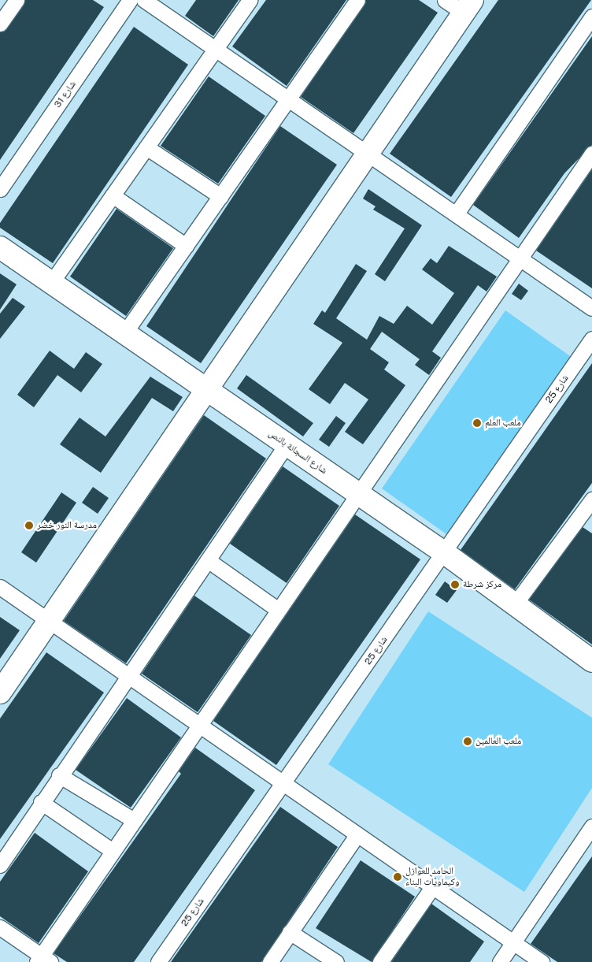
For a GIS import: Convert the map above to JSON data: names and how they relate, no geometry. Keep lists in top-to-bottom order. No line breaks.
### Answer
{"streets":{"street":["شارع 31","شارع 25","شارع السجانة بالنص"]},"crossings":[["شارع 25","شارع السجانة بالنص"]],"places":["ملعب العلم","مدرسة النور خضر","مركز شرطة","ملعب العالمين","الحامد للعوازل وكيماويات البناء"]}
